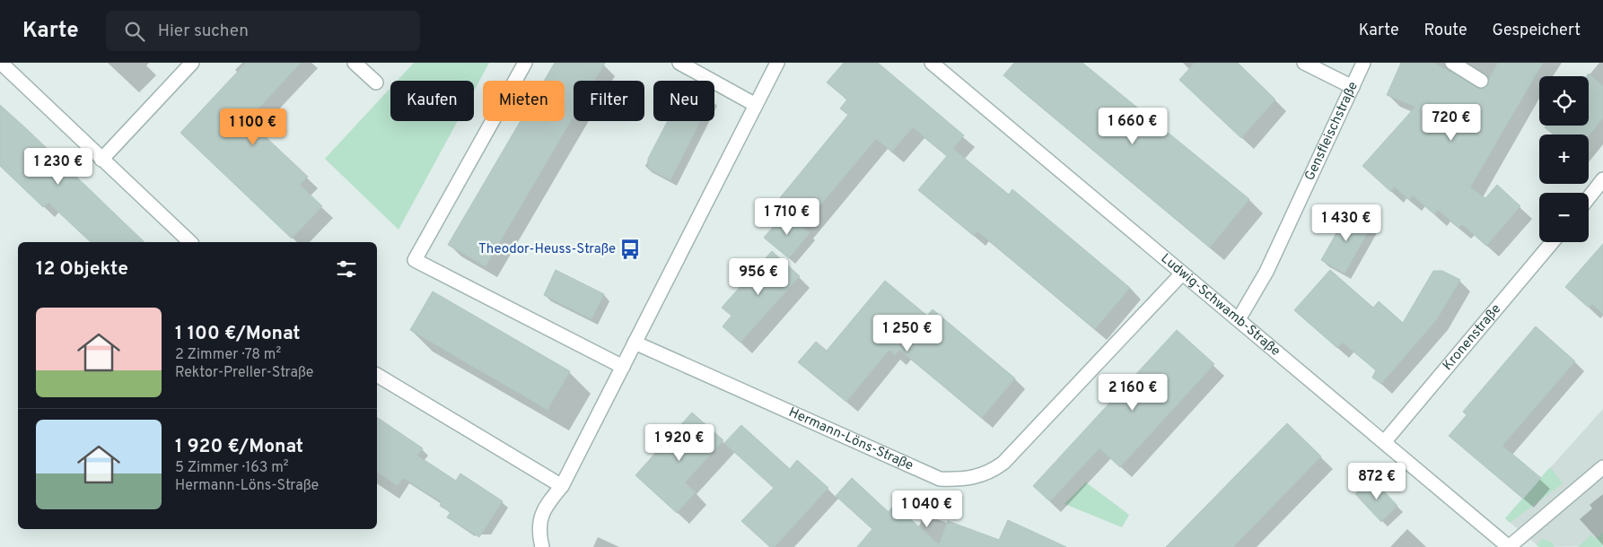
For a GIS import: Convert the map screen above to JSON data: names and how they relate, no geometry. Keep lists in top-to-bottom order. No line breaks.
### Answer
{"streets":{"street":["Gensfleischstraße","Ludwig-Schwamb-Straße","Kronenstraße","Hermann-Löns-Straße"]},"crossings":[["Gensfleischstraße","Ludwig-Schwamb-Straße"],["Ludwig-Schwamb-Straße","Kronenstraße"],["Ludwig-Schwamb-Straße","Hermann-Löns-Straße"]],"places":{"bus stop":["Theodor-Heuss-Straße"]},"page":{"header":"Karte","search":"Hier suchen","nav":["Karte","Route","Gespeichert"],"map_buttons":["+","−"],"chip":["Kaufen","Mieten","Filter","Neu"],"price":["720 €","1 660 €","1 100 €","1 230 €","1 710 €","1 430 €","956 €","1 250 €","2 160 €","1 920 €","872 €","1 040 €"],"heading":"12 Objekte","list":[{"name":"1 100 €/Monat","note":"2 Zimmer · 78 m² · Rektor-Preller-Straße"},{"name":"1 920 €/Monat","note":"5 Zimmer · 163 m² · Hermann-Löns-Straße"}]}}
